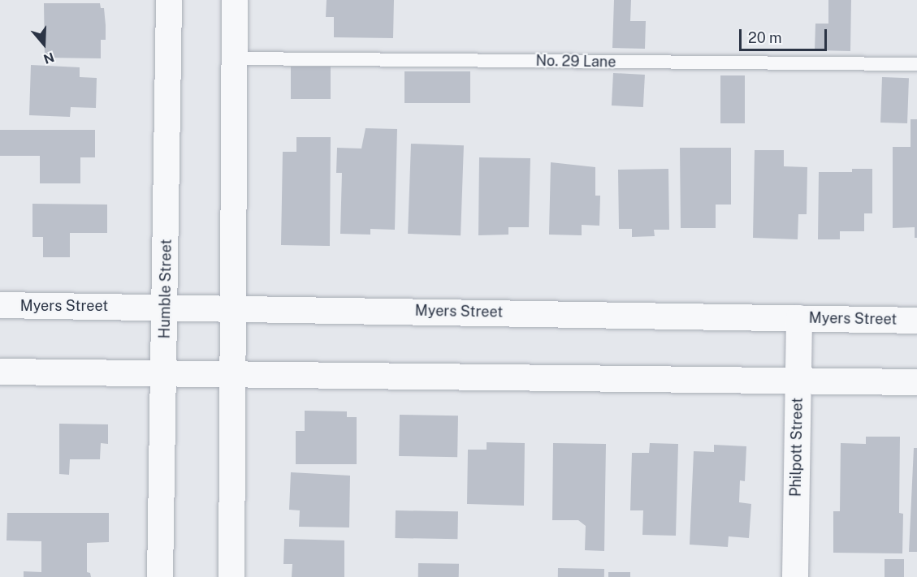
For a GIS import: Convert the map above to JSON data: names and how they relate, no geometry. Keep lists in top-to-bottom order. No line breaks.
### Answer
{"streets":{"street":["Humble Street","Myers Street","Philpott Street"],"lane":["No. 29 Lane"]},"crossings":[["Humble Street","Myers Street"],["Myers Street","Philpott Street"]],"scale_bar":"20 m","north":"bottom"}
